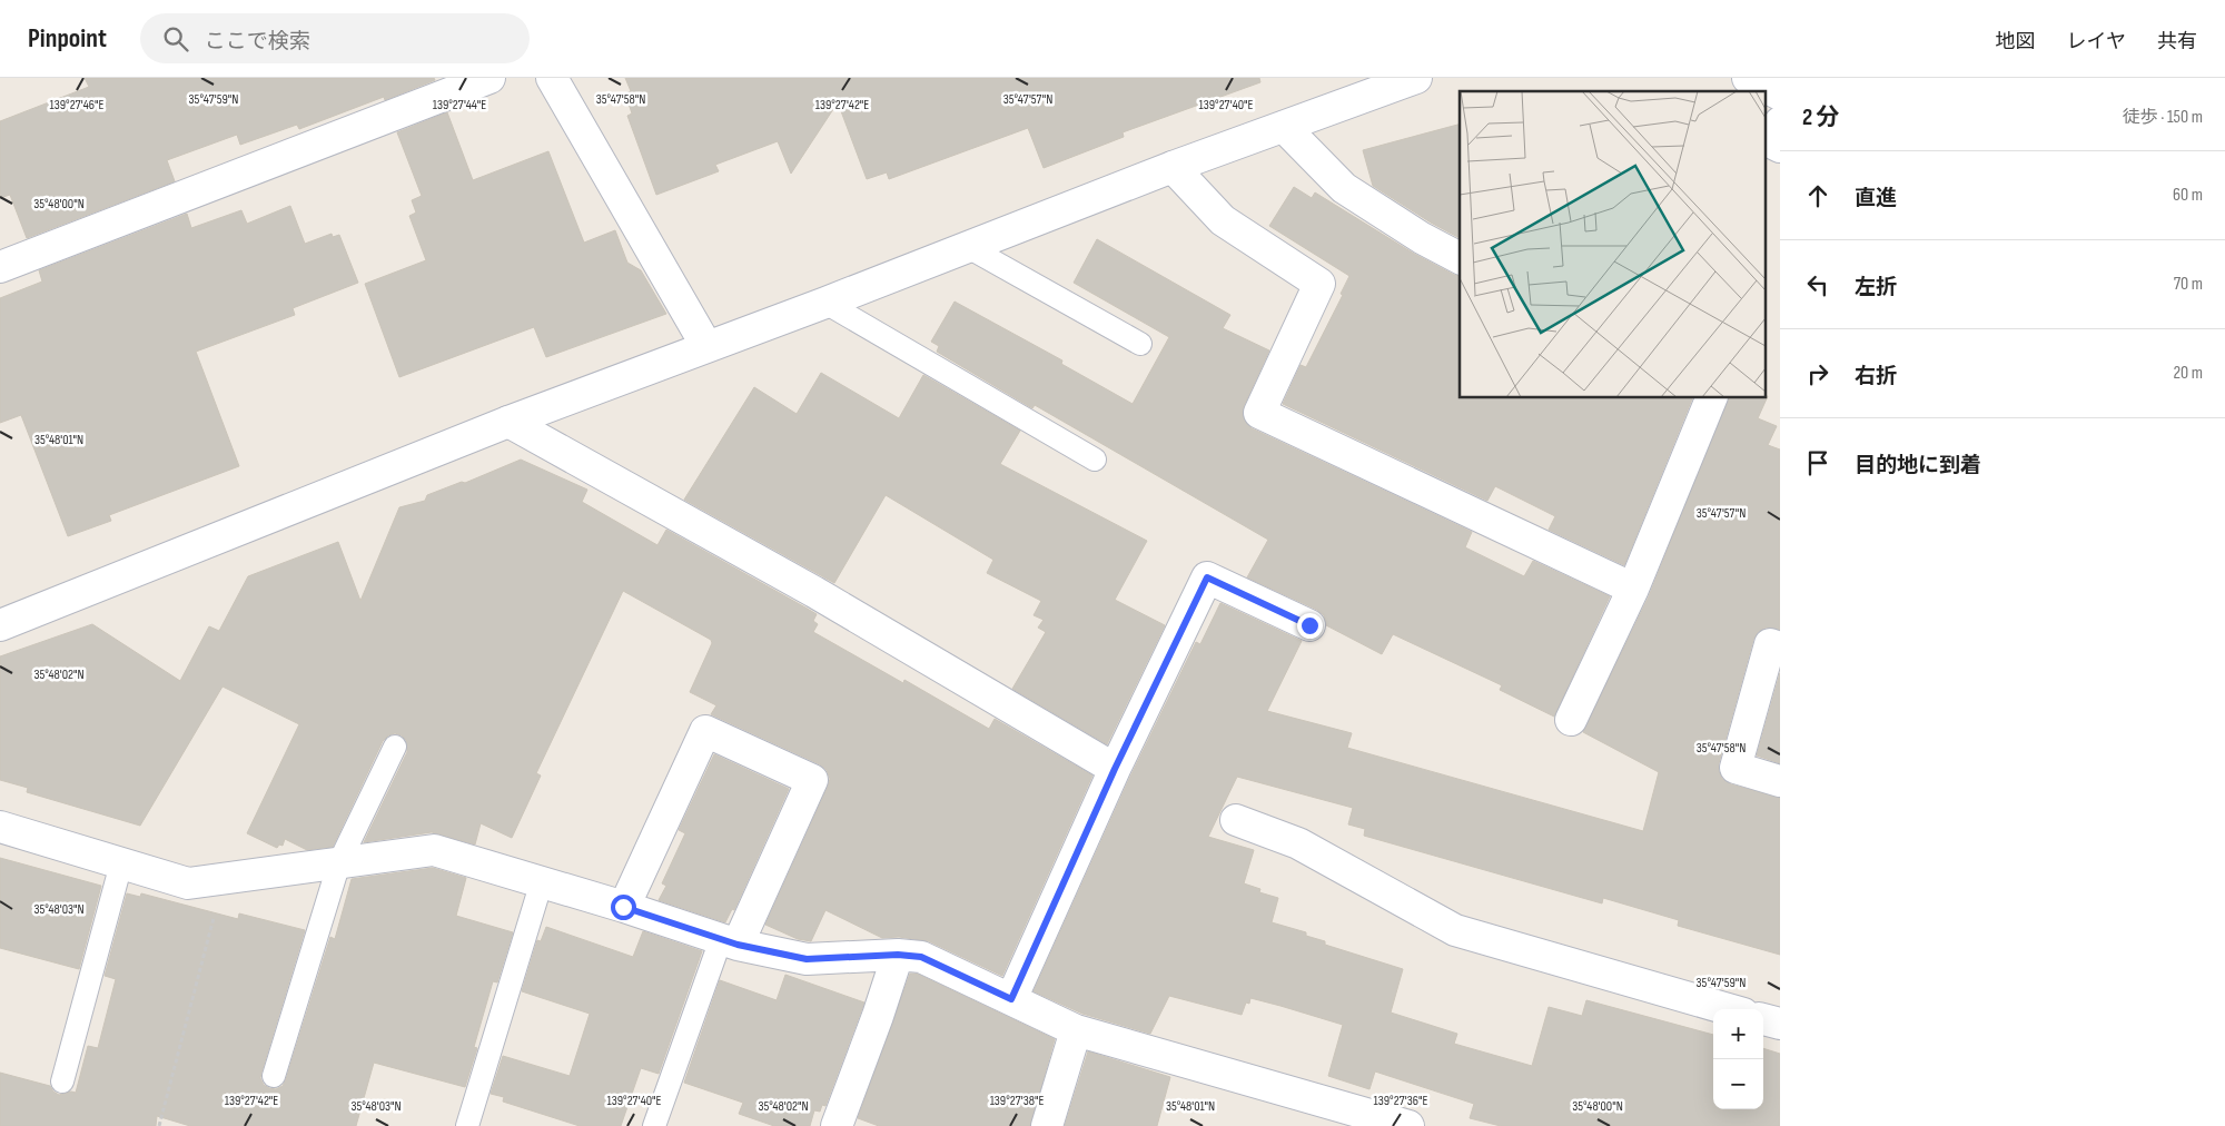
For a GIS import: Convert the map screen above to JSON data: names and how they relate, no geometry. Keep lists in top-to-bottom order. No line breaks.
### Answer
{"page":{"header":"Pinpoint","search":"ここで検索","nav":["地図","レイヤ","共有"],"heading":["2 分","徒歩 · 150 m"],"list":[["直進","60 m"],["左折","70 m"],["右折","20 m"],"目的地に到着"],"map_buttons":["+","−"]},"coordinates":["35°47'59\"N","35°47'58\"N","35°47'57\"N","139°27'46\"E","139°27'44\"E","139°27'42\"E","139°27'40\"E","35°48'00\"N","35°48'01\"N","35°48'02\"N","35°48'03\"N","139°27'38\"E","139°27'36\"E"]}
